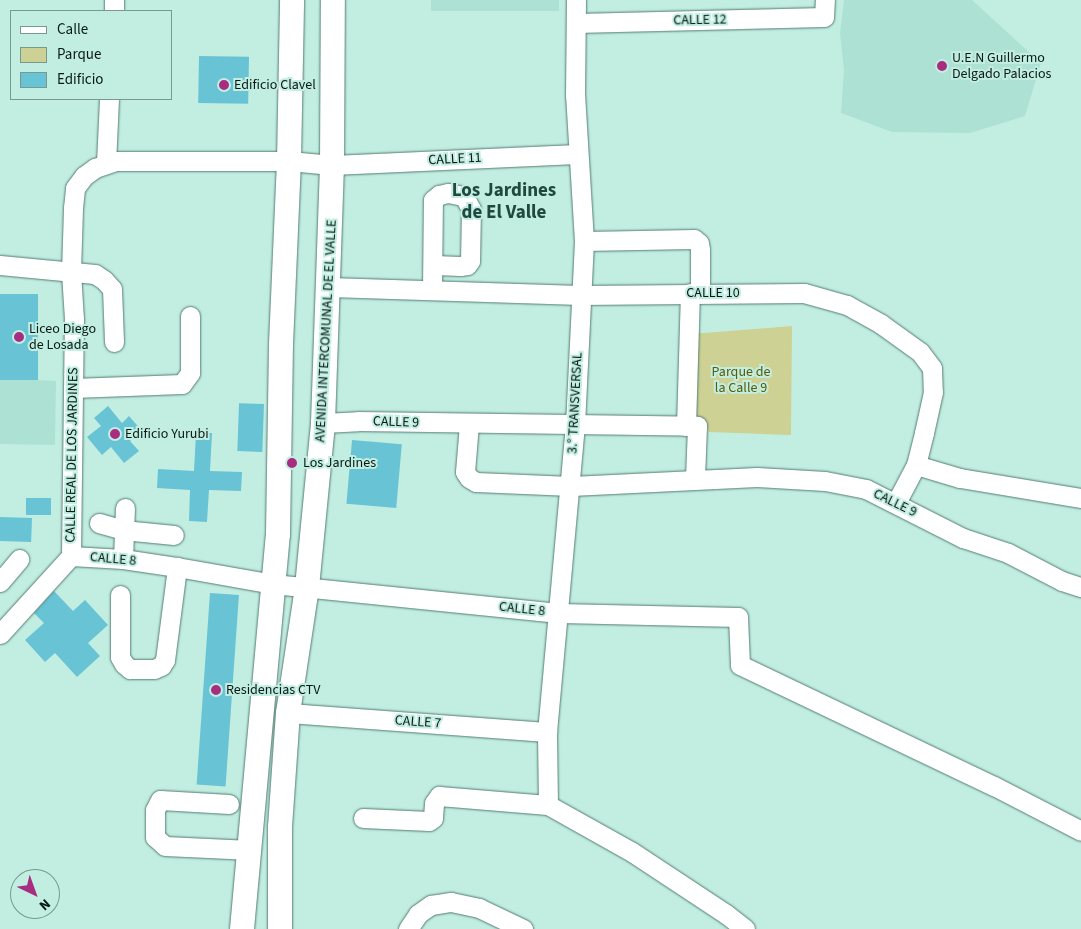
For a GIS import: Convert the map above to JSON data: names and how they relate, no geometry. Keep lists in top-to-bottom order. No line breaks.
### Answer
{"streets":{"main road":["AVENIDA INTERCOMUNAL DE EL VALLE"],"street":["CALLE 12","CALLE 11","CALLE 10","3.° TRANSVERSAL","CALLE 9","CALLE REAL DE LOS JARDINES","CALLE 8","CALLE 7"]},"crossings":[["CALLE 12","3.° TRANSVERSAL"],["CALLE 11","AVENIDA INTERCOMUNAL DE EL VALLE"],["CALLE 11","3.° TRANSVERSAL"],["CALLE 10","AVENIDA INTERCOMUNAL DE EL VALLE"],["CALLE 10","3.° TRANSVERSAL"],["CALLE 10","CALLE 9"],["AVENIDA INTERCOMUNAL DE EL VALLE","CALLE 9"],["AVENIDA INTERCOMUNAL DE EL VALLE","CALLE 8"],["AVENIDA INTERCOMUNAL DE EL VALLE","CALLE 7"],["3.° TRANSVERSAL","CALLE 9"],["3.° TRANSVERSAL","CALLE 8"],["3.° TRANSVERSAL","CALLE 7"],["CALLE REAL DE LOS JARDINES","CALLE 8"]],"districts":["Los Jardines de El Valle"],"parks":["Parque de la Calle 9"],"places":["U.E.N Guillermo Delgado Palacios","Edificio Clavel","Liceo Diego de Losada","Edificio Yurubi","Los Jardines","Residencias CTV"],"legend":["Calle","Parque","Edificio"],"north":"bottom right"}
